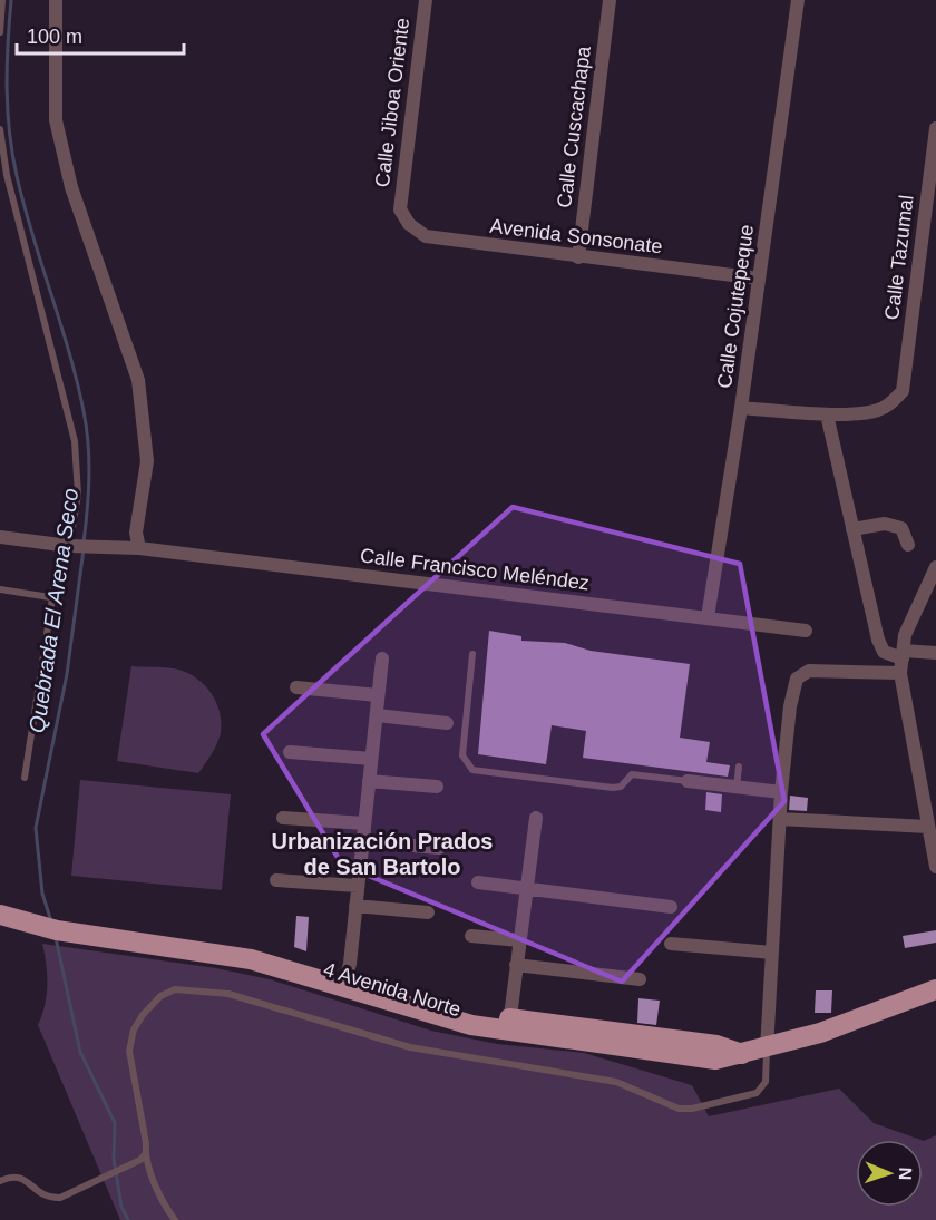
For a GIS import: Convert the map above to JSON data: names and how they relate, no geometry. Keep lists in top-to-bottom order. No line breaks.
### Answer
{"streets":{"main road":["4 Avenida Norte"],"street":["Calle Jiboa Oriente","Calle Cuscachapa","Avenida Sonsonate","Calle Tazumal","Calle Cojutepeque","Calle Francisco Meléndez"]},"crossings":[["Calle Jiboa Oriente","Avenida Sonsonate"],["Calle Cuscachapa","Avenida Sonsonate"],["Avenida Sonsonate","Calle Cojutepeque"],["Calle Cojutepeque","Calle Francisco Meléndez"]],"districts":["Urbanización Prados de San Bartolo"],"water":["Quebrada El Arena Seco"],"scale_bar":"100 m","north":"right"}
